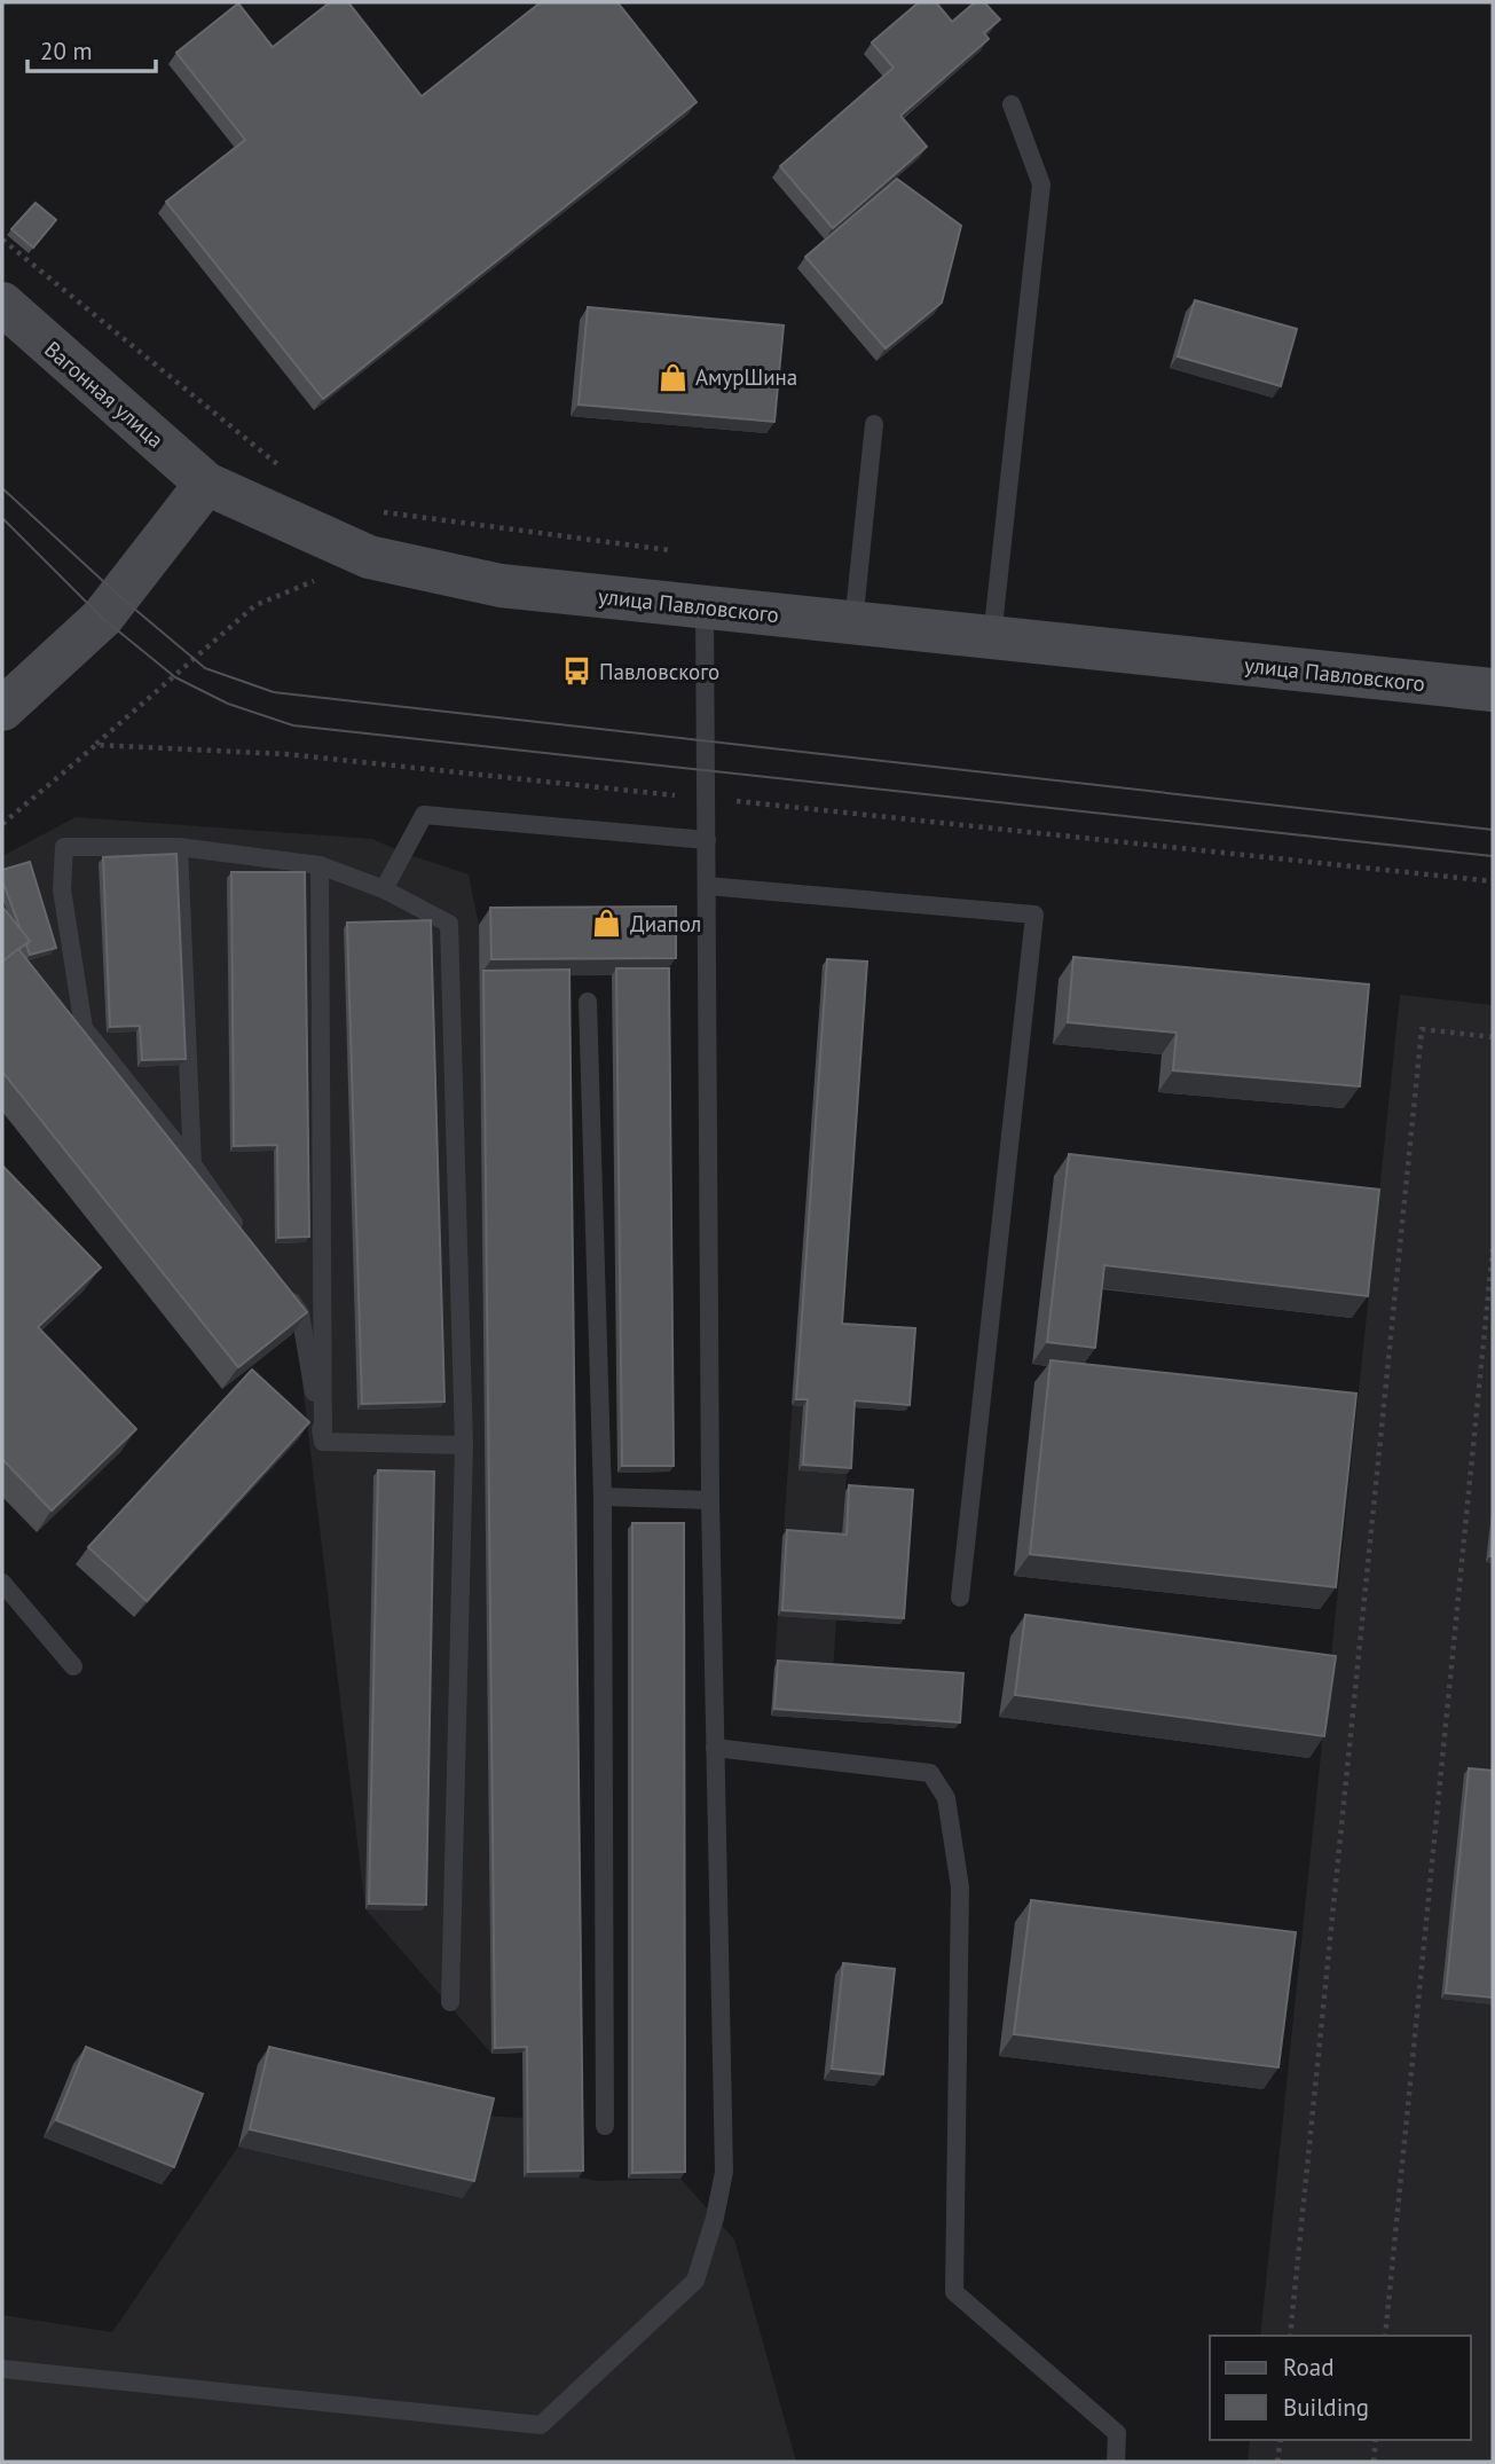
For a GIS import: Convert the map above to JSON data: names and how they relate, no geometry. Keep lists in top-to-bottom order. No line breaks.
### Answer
{"streets":{"street":["Вагонная улица","улица Павловского"]},"crossings":[["Вагонная улица","улица Павловского"]],"places":{"shop":["АмурШина","Диапол"],"bus stop":["Павловского"]},"legend":["Road","Building"],"scale_bar":"20 m"}
